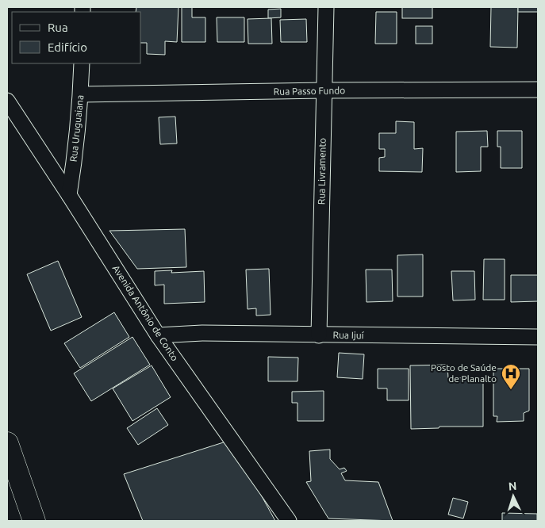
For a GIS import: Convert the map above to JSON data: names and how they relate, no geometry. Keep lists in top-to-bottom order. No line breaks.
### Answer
{"streets":{"street":["Rua Passo Fundo","Rua Uruguaiana","Rua Livramento","Avenida Antônio de Conto","Rua Ijuí"]},"crossings":[["Rua Passo Fundo","Rua Uruguaiana"],["Rua Passo Fundo","Rua Livramento"],["Rua Uruguaiana","Avenida Antônio de Conto"],["Rua Livramento","Rua Ijuí"],["Avenida Antônio de Conto","Rua Ijuí"]],"places":{"hospital":["Posto de Saúde de Planalto"]},"legend":["Rua","Edifício"],"north":"top"}
